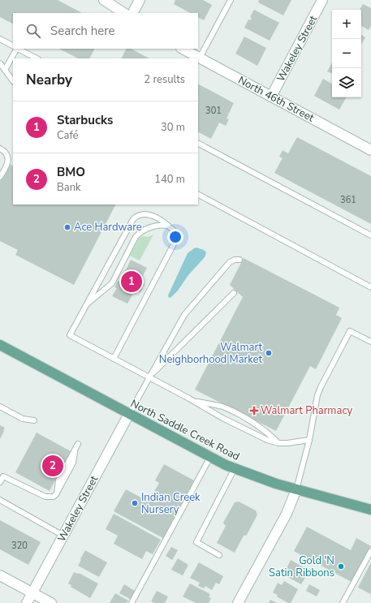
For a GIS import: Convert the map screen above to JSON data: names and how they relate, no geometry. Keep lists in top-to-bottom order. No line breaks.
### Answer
{"streets":{"main road":["North Saddle Creek Road"],"street":["Wakeley Street","North 46th Street"]},"crossings":[["Wakeley Street","North 46th Street"],["Wakeley Street","North Saddle Creek Road"]],"places":{"other":["Ace Hardware","Walmart Neighborhood Market","Indian Creek Nursery","Gold 'N Satin Ribbons"],"health":["Walmart Pharmacy"]},"house_numbers":["301","361","320"],"page":{"map_buttons":["+","−"],"search":"Search here","heading":["Nearby","2 results"],"list":[{"mark":"1","name":"Starbucks","note":"Café","value":"30 m"},{"mark":"2","name":"BMO","note":"Bank","value":"140 m"}],"pins":["1","2"]}}
